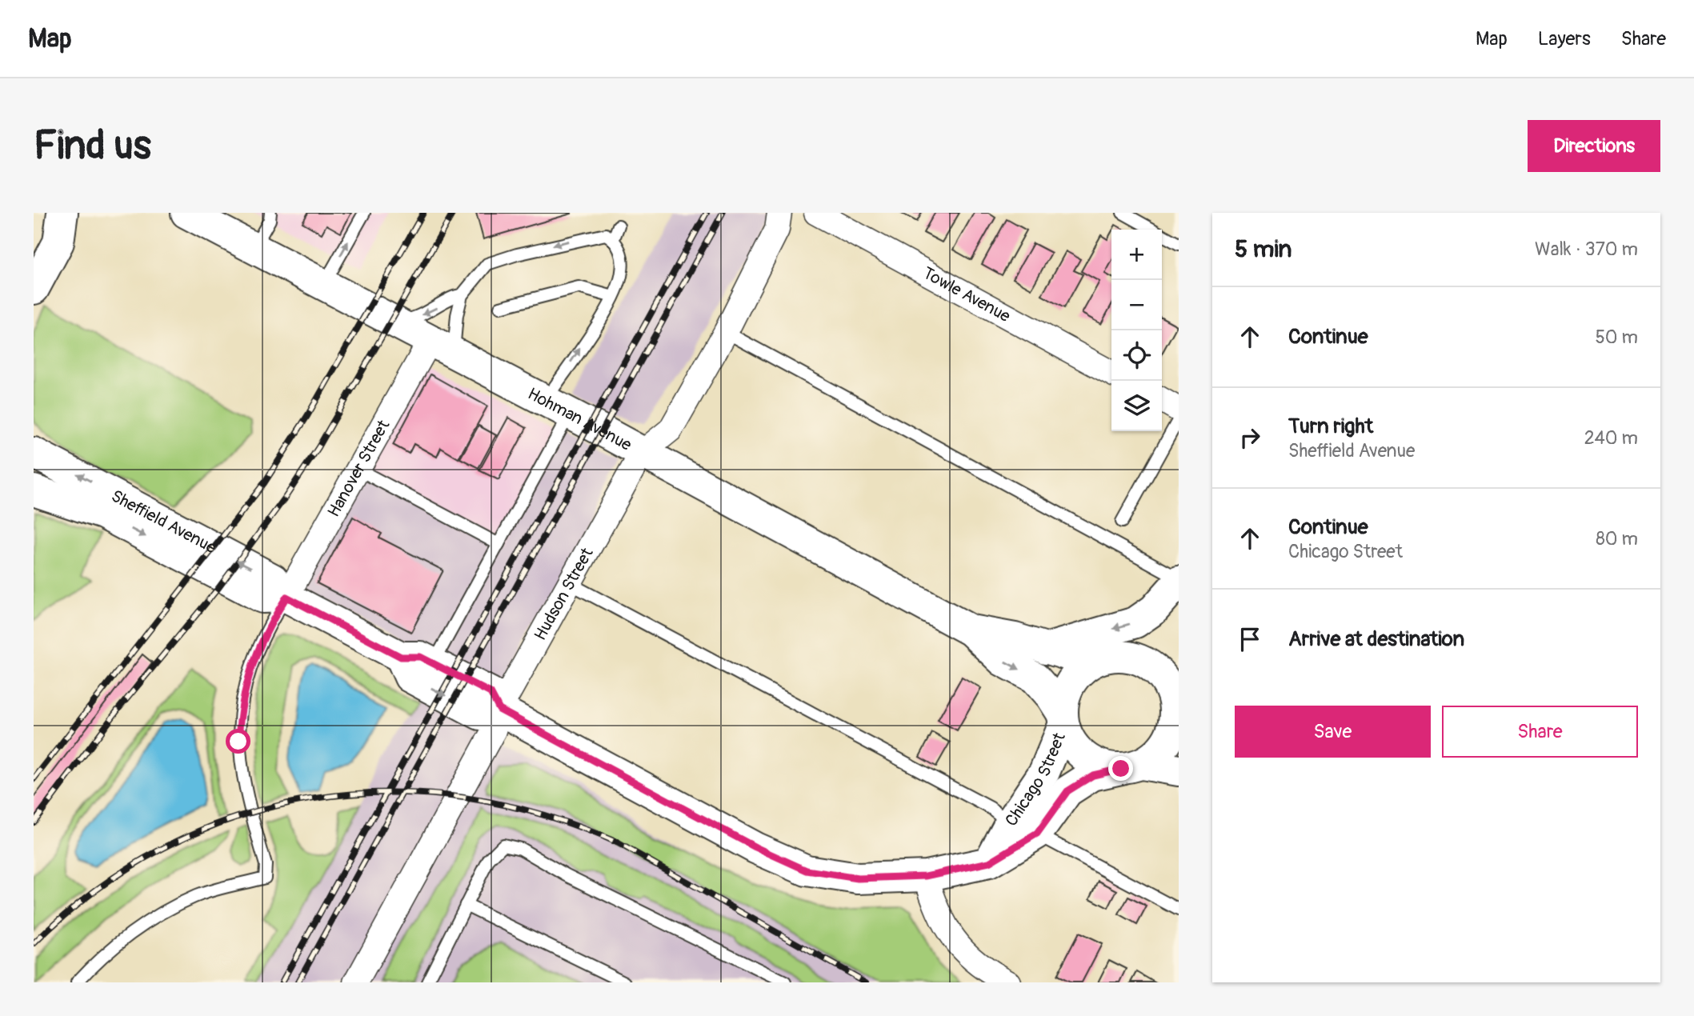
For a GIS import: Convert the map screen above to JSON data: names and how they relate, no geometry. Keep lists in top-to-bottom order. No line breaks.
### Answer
{"streets":{"main road":["Hohman Avenue","Sheffield Avenue","Chicago Street"],"street":["Towle Avenue","Hanover Street","Hudson Street"]},"crossings":[["Hohman Avenue","Hanover Street"],["Hohman Avenue","Hudson Street"],["Hohman Avenue","Chicago Street"],["Hanover Street","Sheffield Avenue"],["Sheffield Avenue","Hudson Street"],["Sheffield Avenue","Chicago Street"]],"page":{"header":"Map","nav":["Map","Layers","Share"],"buttons":["Directions",["Save","Share"]],"title":"Find us","heading":["5 min","Walk · 370 m"],"map_buttons":["+","−"],"list":[["Continue","50 m"],["Turn right","Sheffield Avenue","240 m"],["Continue","Chicago Street","80 m"],"Arrive at destination"]}}
